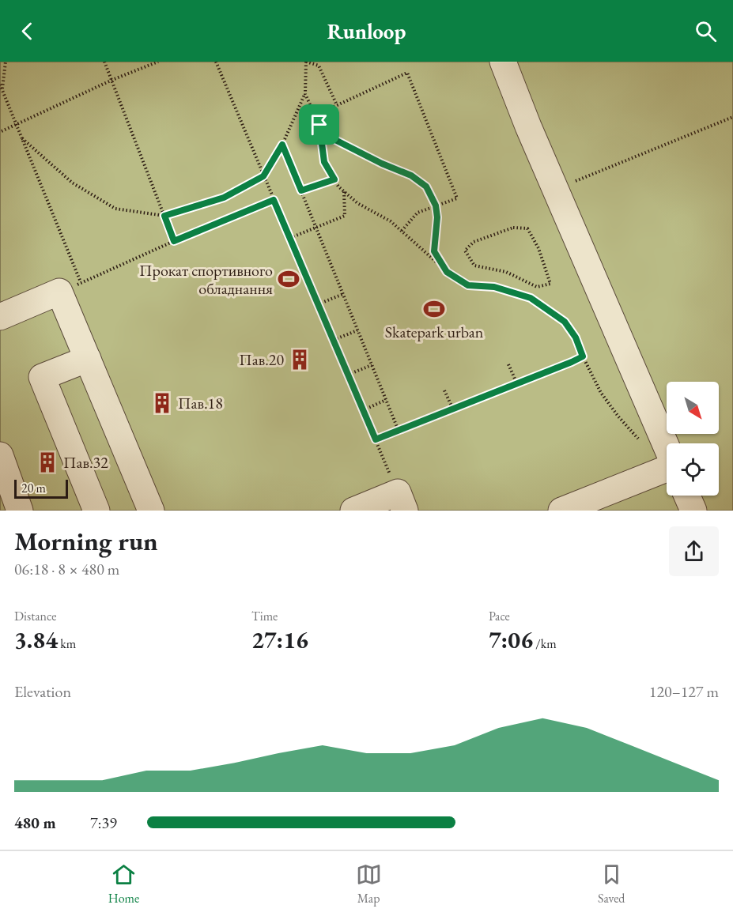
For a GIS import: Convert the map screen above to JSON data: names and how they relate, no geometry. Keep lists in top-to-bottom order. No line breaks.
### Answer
{"places":{"sports":["Прокат спортивного обладнання","Skatepark urban"],"building":["Пав.20","Пав.18","Пав.32"]},"scale_bar":"20 m","north":"bottom right","page":{"header":"Runloop","scale":"20 m","heading":["Morning run","06:18 · 8 × 480 m"],"stats":[["Distance","3.84 km"],["Time","27:16"],["Pace","7:06 /km"]],"chart":["Elevation","120–127 m"],"list":[{"name":"480 m","note":"7:39"}],"tabs":["Home","Map","Saved"]}}
